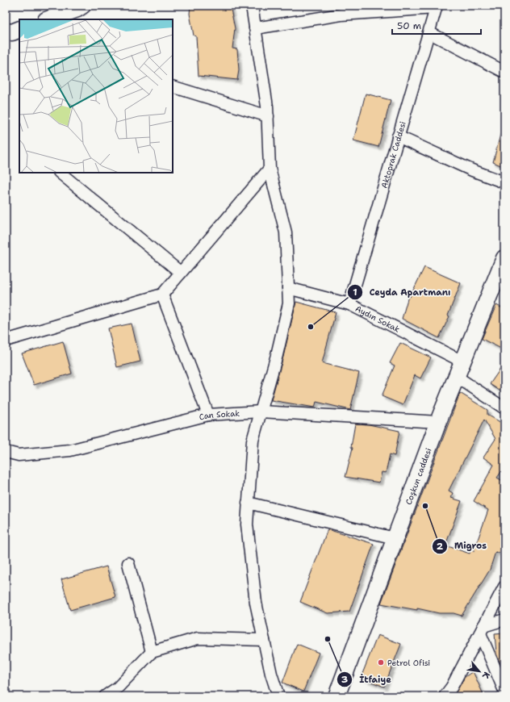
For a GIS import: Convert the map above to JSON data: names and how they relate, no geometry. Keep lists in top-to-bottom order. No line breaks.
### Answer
{"streets":{"street":["Aktoprak Caddesi","Aydın Sokak","Can Sokak","Coşkun caddesi"]},"crossings":[["Aktoprak Caddesi","Aydın Sokak"],["Aydın Sokak","Coşkun caddesi"],["Can Sokak","Coşkun caddesi"]],"places":["Ceyda Apartmanı","Migros","İtfaiye","Petrol Ofisi"],"scale_bar":"50 m","north":"bottom right"}
